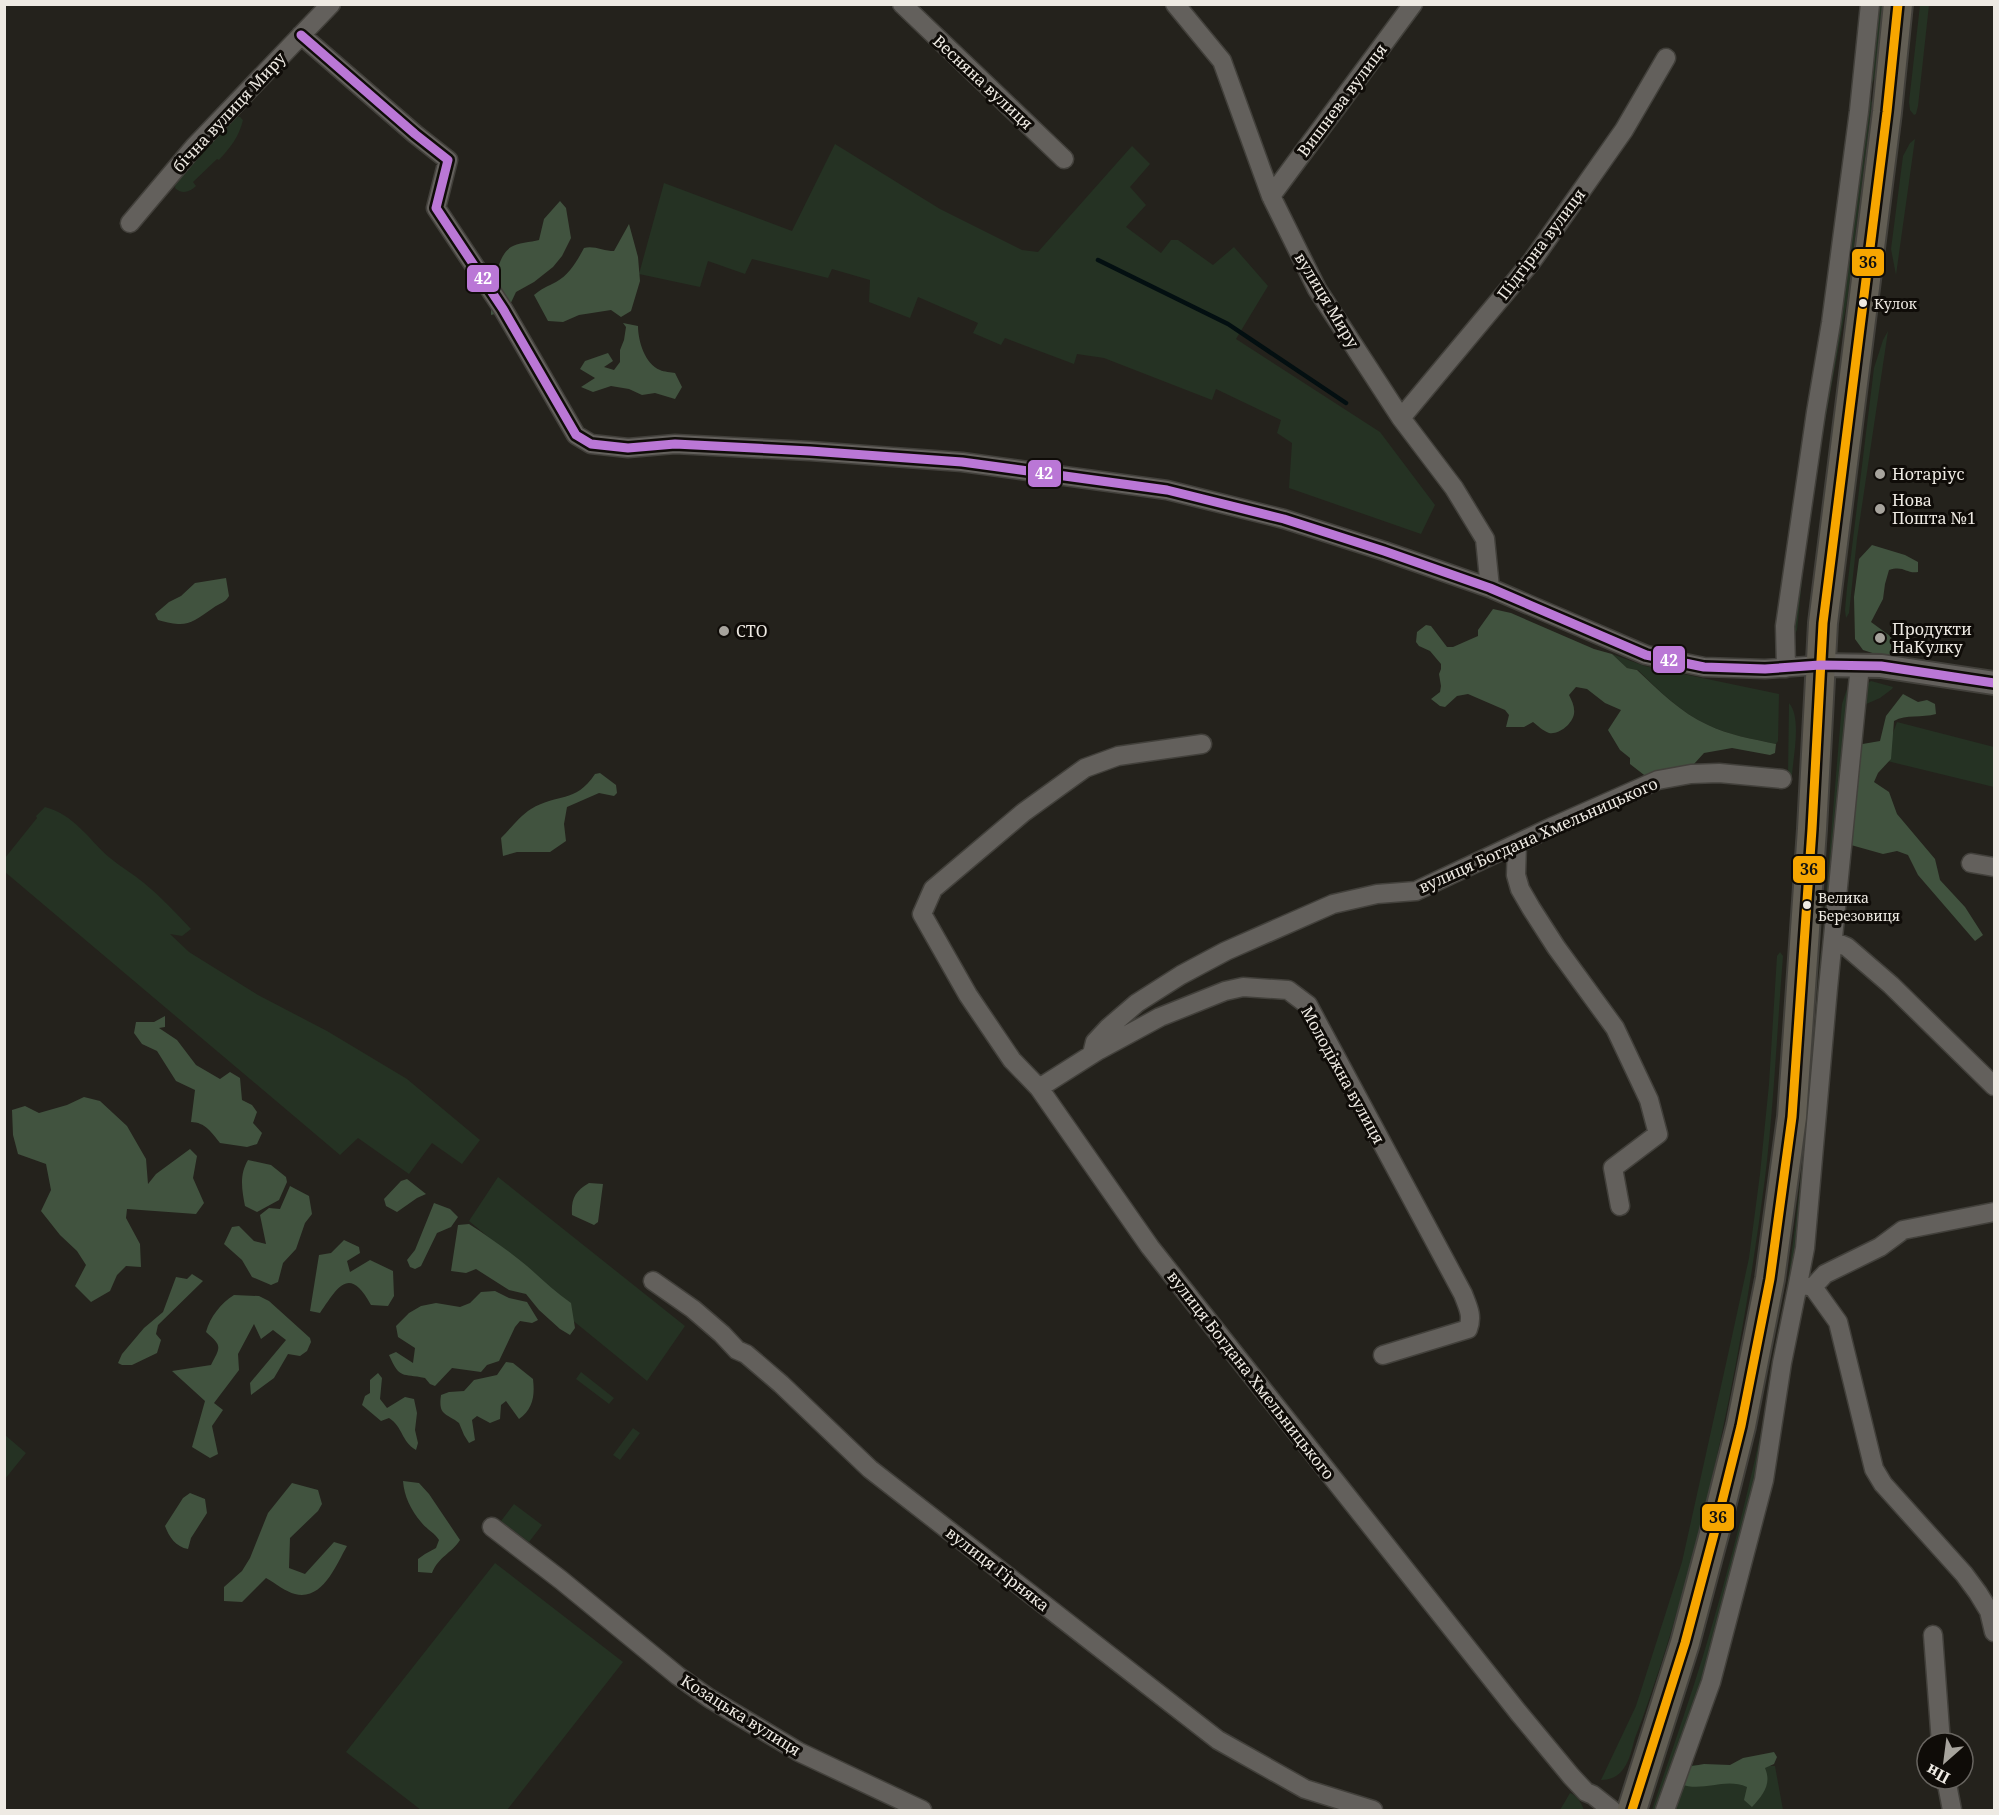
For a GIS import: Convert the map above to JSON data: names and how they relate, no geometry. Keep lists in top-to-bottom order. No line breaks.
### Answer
{"streets":{"street":["Весняна вулиця","Вишнева вулиця","бічна вулиця Миру","Підгірна вулиця","вулиця Миру","вулиця Богдана Хмельницького","Молодіжна вулиця","вулиця Гірняка","Козацька вулиця"]},"crossings":[["Вишнева вулиця","вулиця Миру"],["Підгірна вулиця","вулиця Миру"],["вулиця Богдана Хмельницького","Молодіжна вулиця"]],"places":["Кулок","Нотаріус","Нова Пошта №1","СТО","Продукти НаКулку","Велика Березовиця"],"lines":["transit line 36","transit line 42"],"north":"bottom left"}
